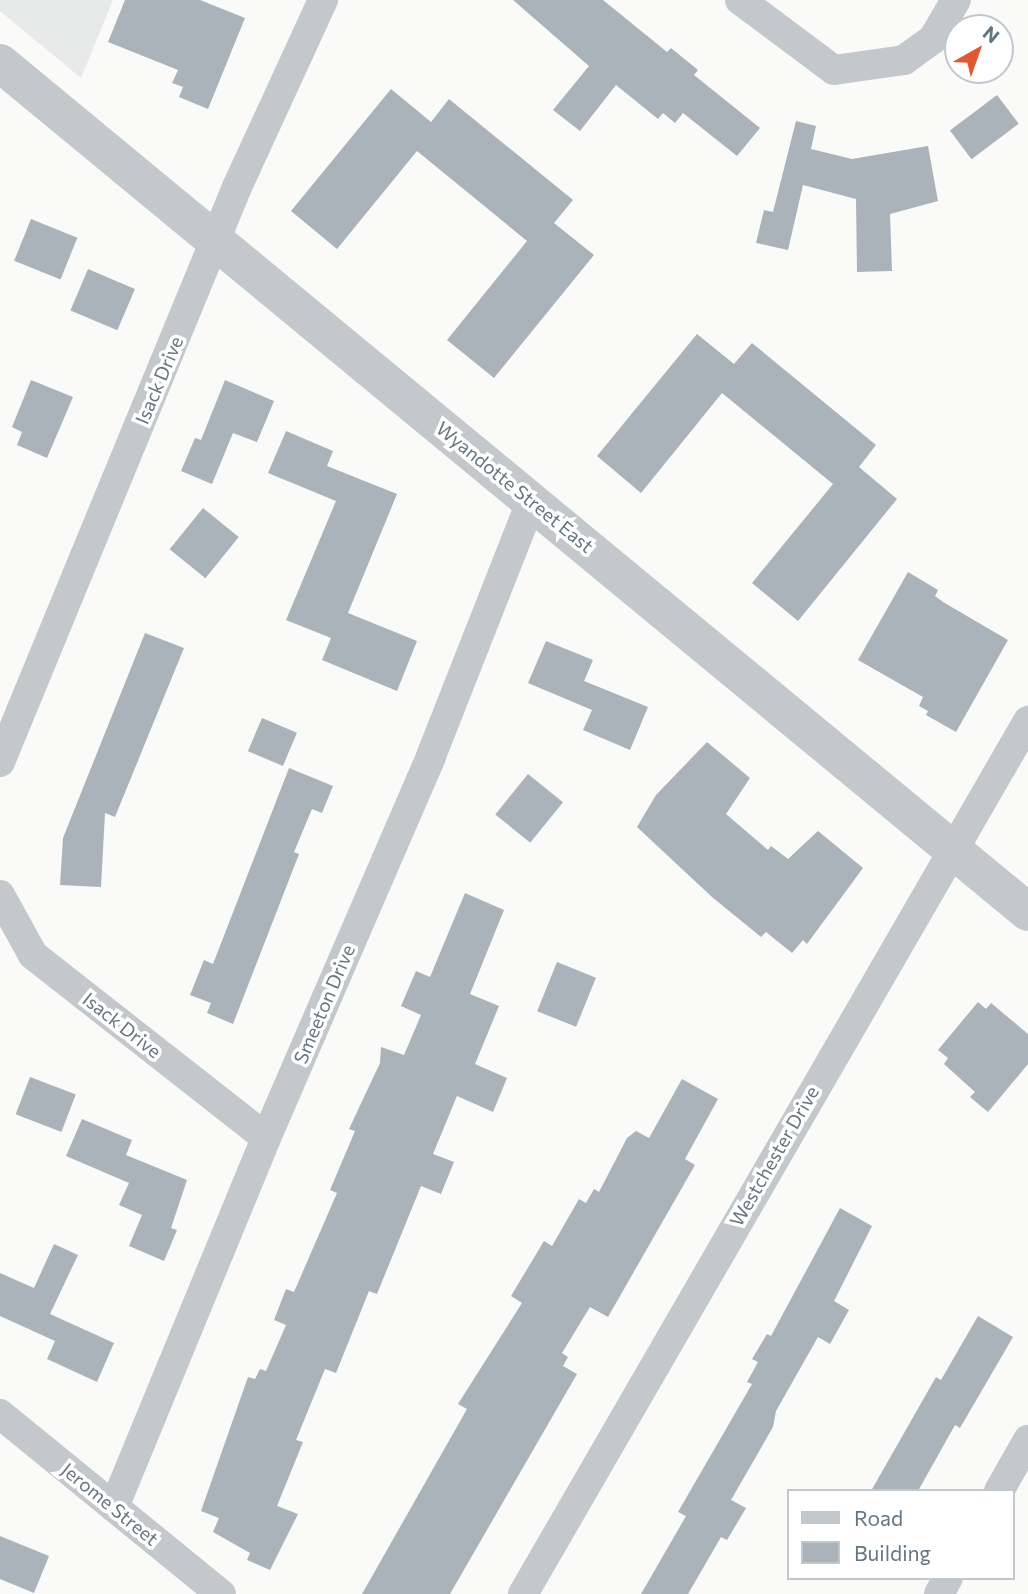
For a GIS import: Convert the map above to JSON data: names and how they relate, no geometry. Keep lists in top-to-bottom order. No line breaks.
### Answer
{"streets":{"street":["Isack Drive","Wyandotte Street East","Smeeton Drive","Westchester Drive","Jerome Street"]},"crossings":[["Isack Drive","Wyandotte Street East"],["Isack Drive","Smeeton Drive"],["Wyandotte Street East","Smeeton Drive"],["Wyandotte Street East","Westchester Drive"],["Smeeton Drive","Jerome Street"]],"legend":["Road","Building"],"north":"top right"}
